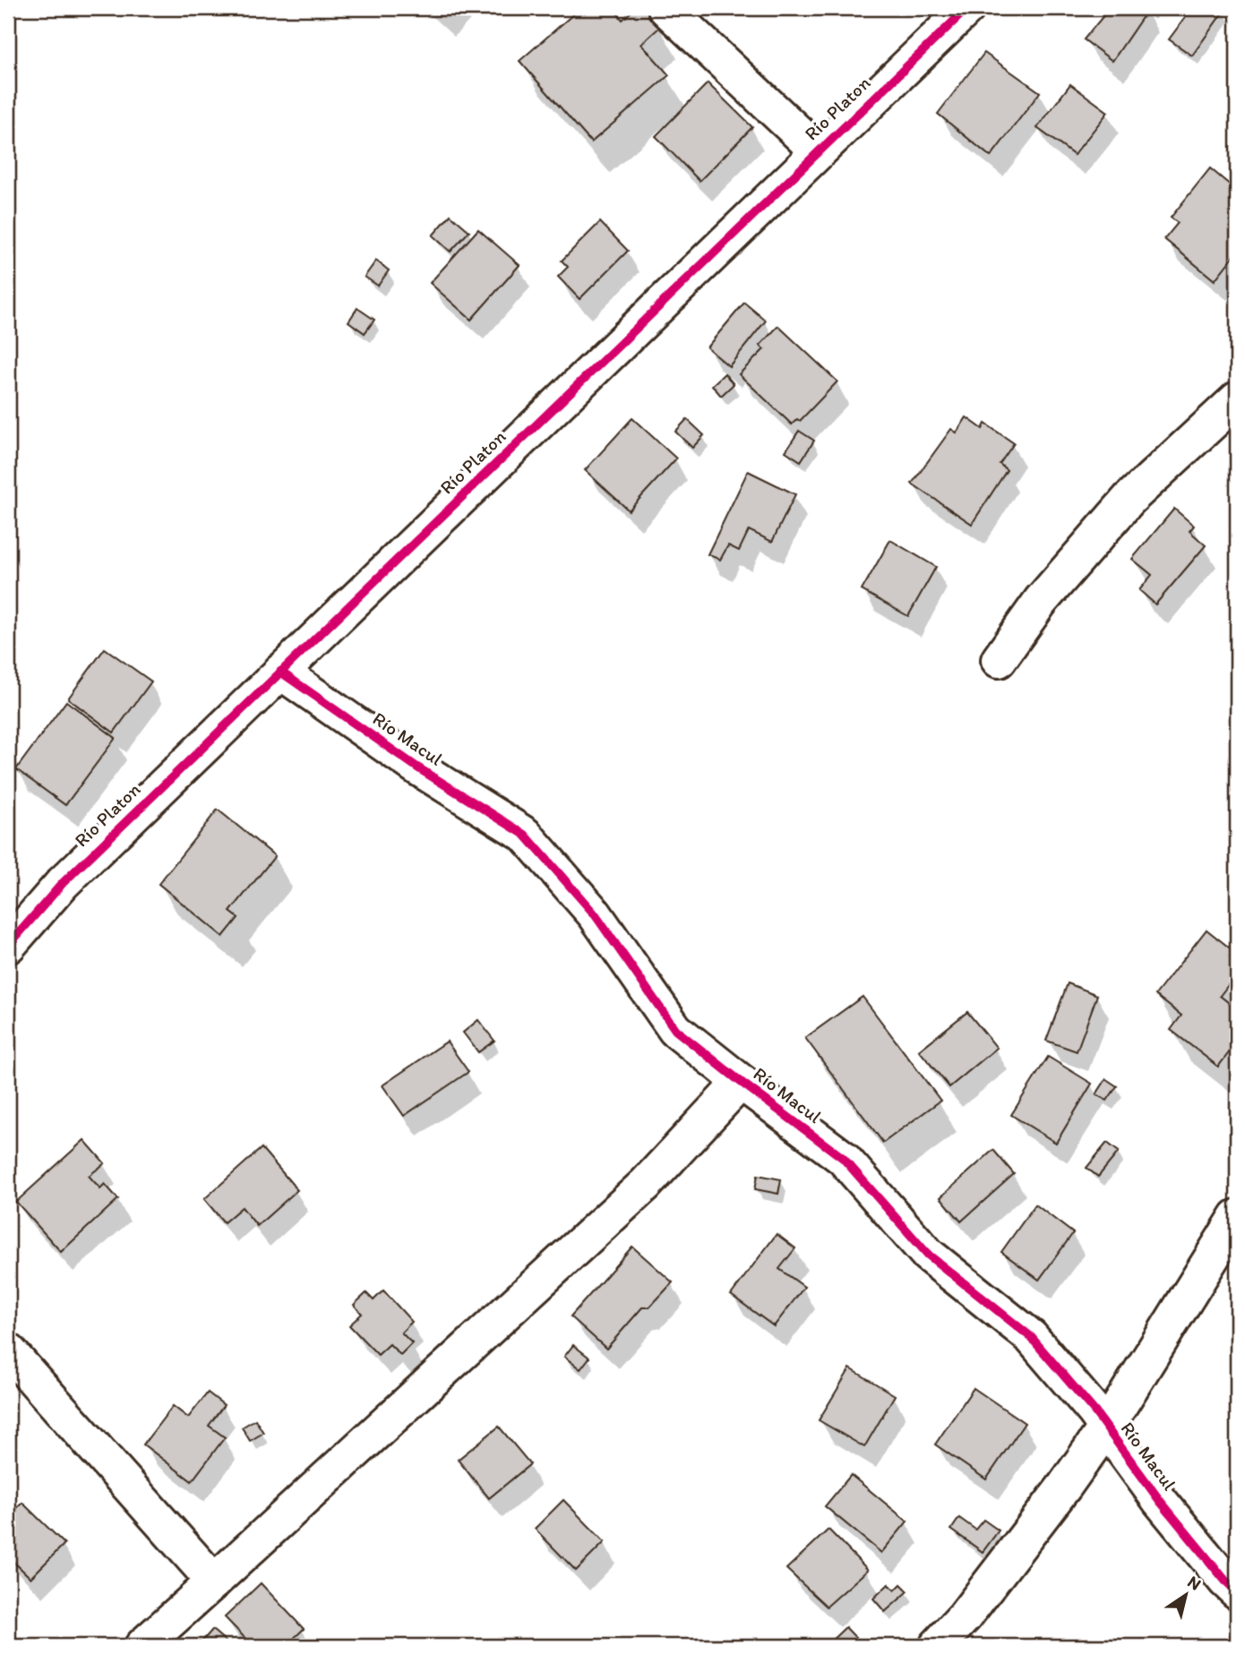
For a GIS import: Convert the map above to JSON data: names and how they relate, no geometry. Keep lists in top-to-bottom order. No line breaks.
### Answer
{"streets":{"street":["Río Platon","Río Macul"]},"crossings":[["Río Platon","Río Macul"]],"north":"top right"}
